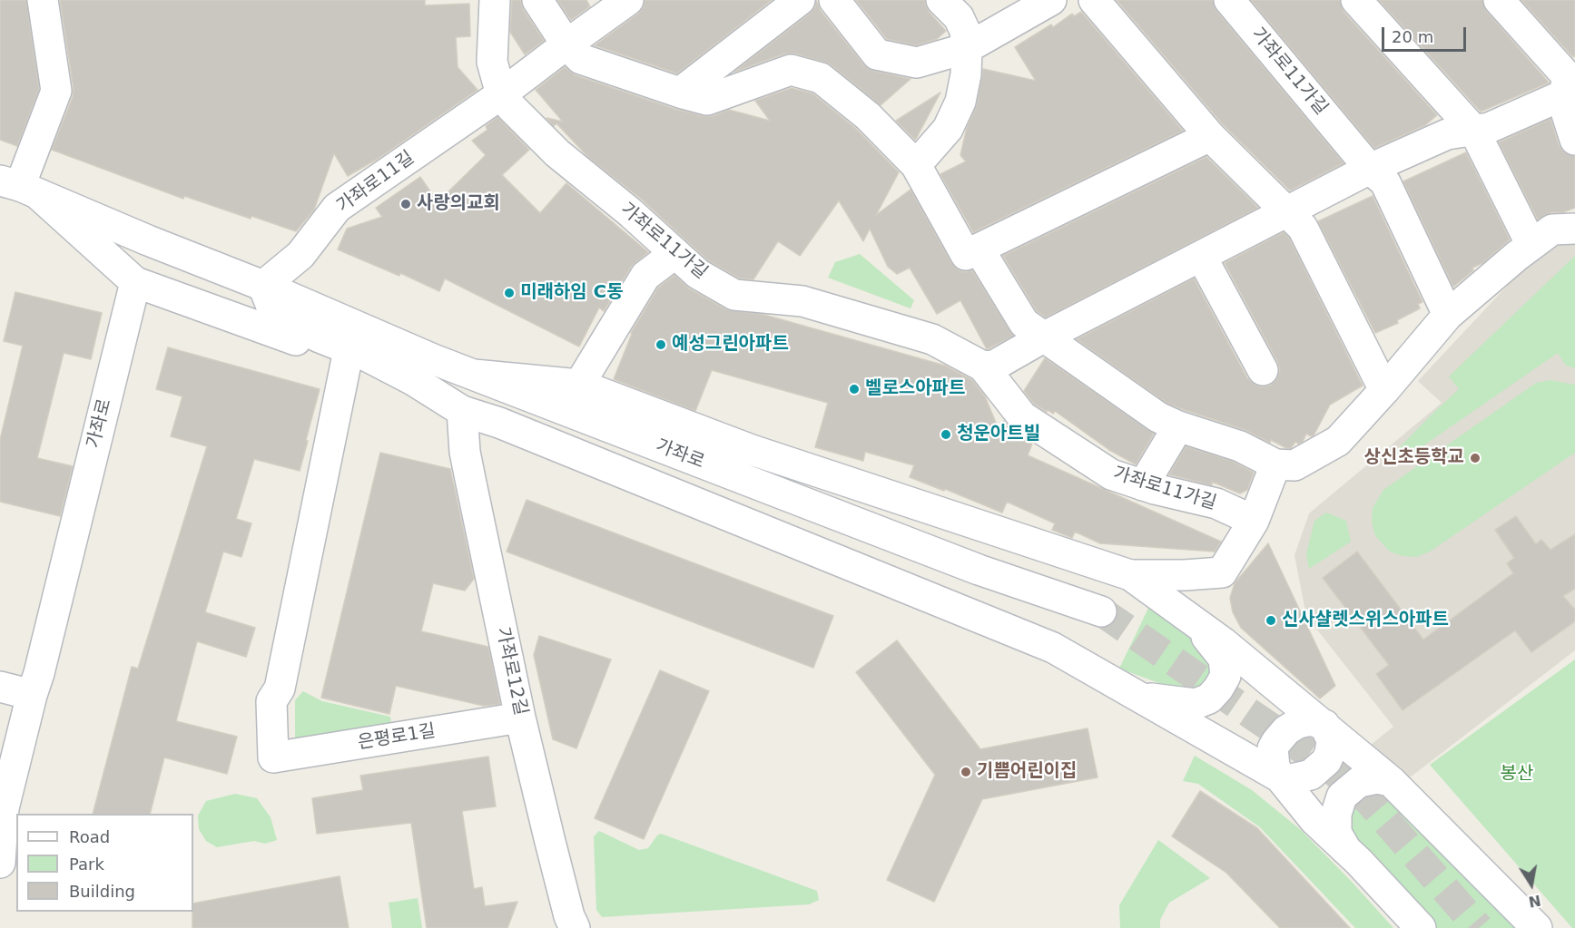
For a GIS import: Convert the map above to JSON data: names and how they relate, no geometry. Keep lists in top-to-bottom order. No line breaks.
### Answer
{"streets":{"street":["가좌로11가길","가좌로11길","가좌로","가좌로12길","은평로1길"]},"crossings":[["가좌로11가길","가좌로11길"],["가좌로11길","가좌로"],["가좌로12길","은평로1길"]],"parks":["봉산"],"places":["사랑의교회","미래하임 C동","예성그린아파트","벨로스아파트","청운아트빌","상신초등학교","신사샬렛스위스아파트","기쁨어린이집"],"legend":["Road","Park","Building"],"scale_bar":"20 m","north":"bottom"}
